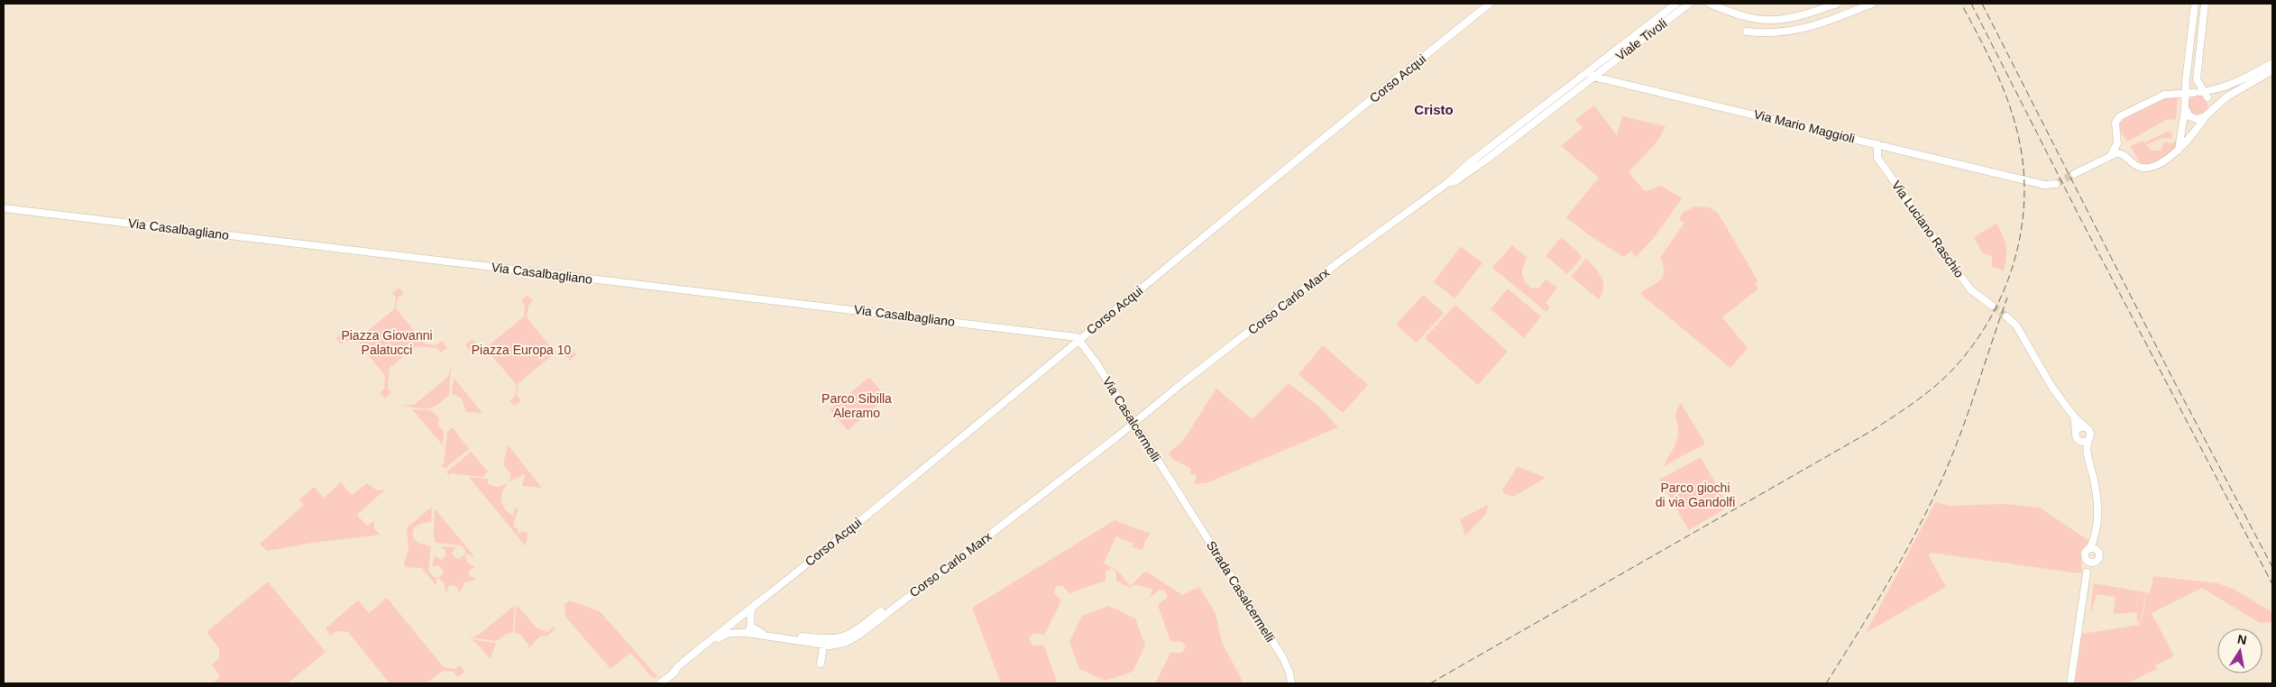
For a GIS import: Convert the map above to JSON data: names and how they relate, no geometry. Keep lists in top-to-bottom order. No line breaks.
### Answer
{"streets":{"street":["Viale Tivoli","Corso Acqui","Via Mario Maggioli","Via Casalbagliano","Via Luciano Raschio","Corso Carlo Marx","Via Casalcermelli","Strada Casalcermelli"]},"crossings":[["Viale Tivoli","Via Mario Maggioli"],["Viale Tivoli","Corso Carlo Marx"],["Corso Acqui","Via Casalbagliano"],["Corso Acqui","Corso Carlo Marx"],["Corso Acqui","Via Casalcermelli"],["Via Mario Maggioli","Via Luciano Raschio"],["Via Mario Maggioli","Corso Carlo Marx"],["Via Casalbagliano","Via Casalcermelli"],["Corso Carlo Marx","Via Casalcermelli"],["Via Casalcermelli","Strada Casalcermelli"]],"districts":["Cristo"],"parks":["Piazza Giovanni Palatucci","Piazza Europa 10","Parco Sibilla Aleramo","Parco giochi di via Gandolfi"],"north":"top"}
